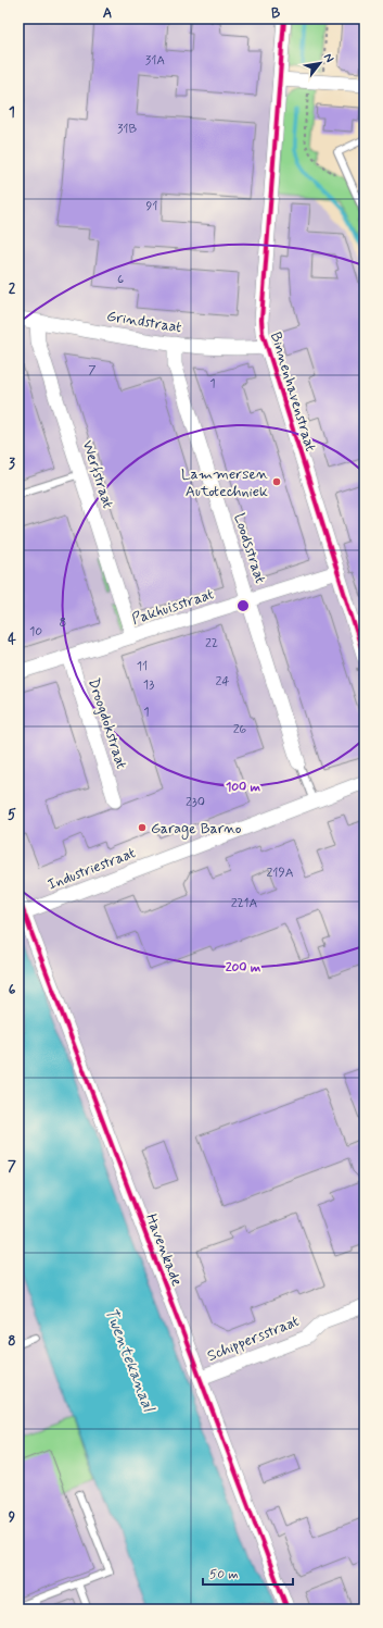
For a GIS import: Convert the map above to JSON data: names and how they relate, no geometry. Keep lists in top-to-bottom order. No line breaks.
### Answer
{"streets":{"street":["Grindstraat","Binnenhavenstraat","Werfstraat","Loodsstraat","Pakhuisstraat","Droogdokstraat","Industriestraat","Havenkade","Schippersstraat"]},"crossings":[["Grindstraat","Binnenhavenstraat"],["Grindstraat","Werfstraat"],["Grindstraat","Loodsstraat"],["Binnenhavenstraat","Pakhuisstraat"],["Werfstraat","Pakhuisstraat"],["Loodsstraat","Pakhuisstraat"],["Pakhuisstraat","Droogdokstraat"],["Industriestraat","Havenkade"],["Havenkade","Schippersstraat"]],"water":["Twentekanaal"],"places":["Lammersen Autotechniek","Garage Barno"],"house_numbers":["31A","31B","91","6","7","1","8","10","22","11","24","13","1","26","230","219A","221A"],"scale_bar":"50 m","north":"top right","grid":{"columns":["A","B"],"rows":["1","2","3","4","5","6","7","8","9"]},"rings":["100 m","200 m"]}
